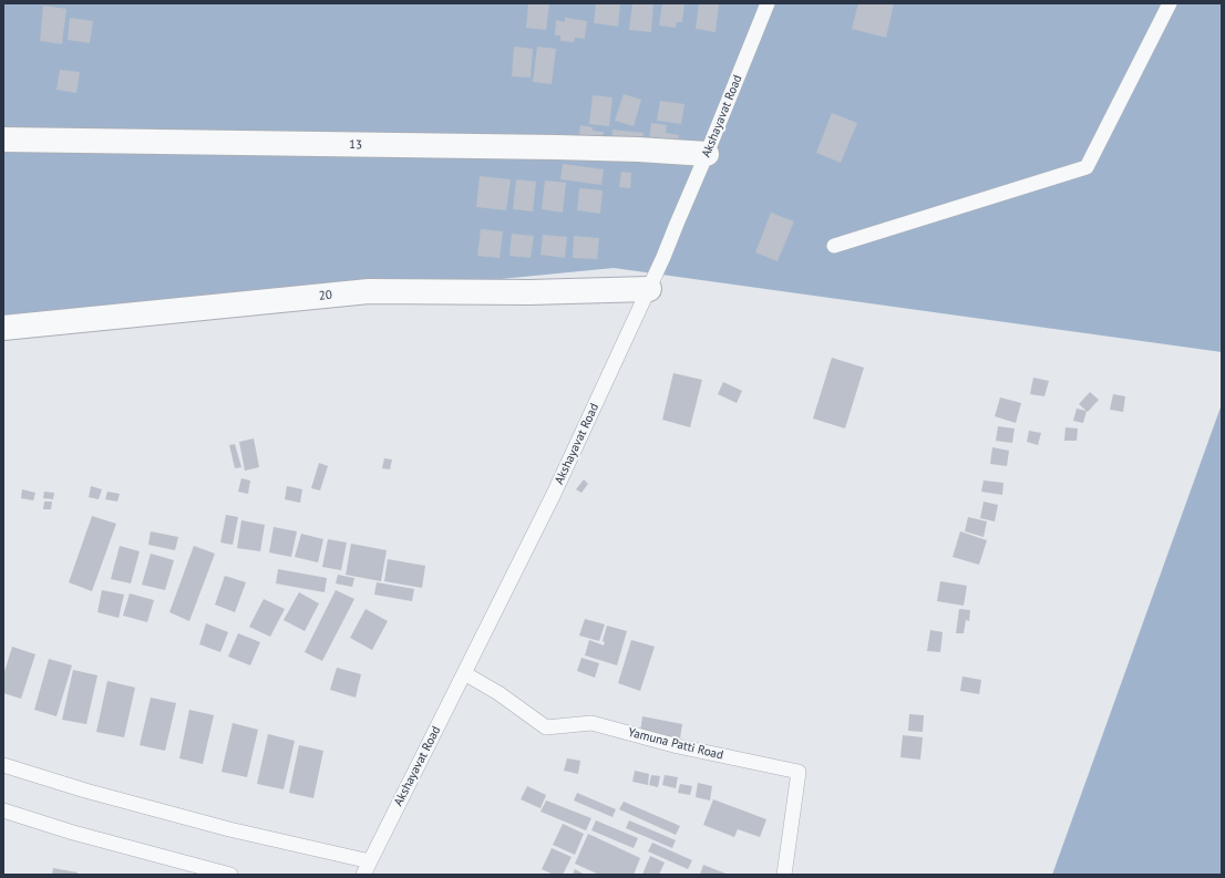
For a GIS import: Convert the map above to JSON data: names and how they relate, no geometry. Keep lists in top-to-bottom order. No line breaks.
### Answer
{"streets":{"street":["13","20"],"lane":["Akshayavat Road","Yamuna Patti Road"]},"crossings":[["Akshayavat Road","13"],["Akshayavat Road","20"],["Akshayavat Road","Yamuna Patti Road"]]}
